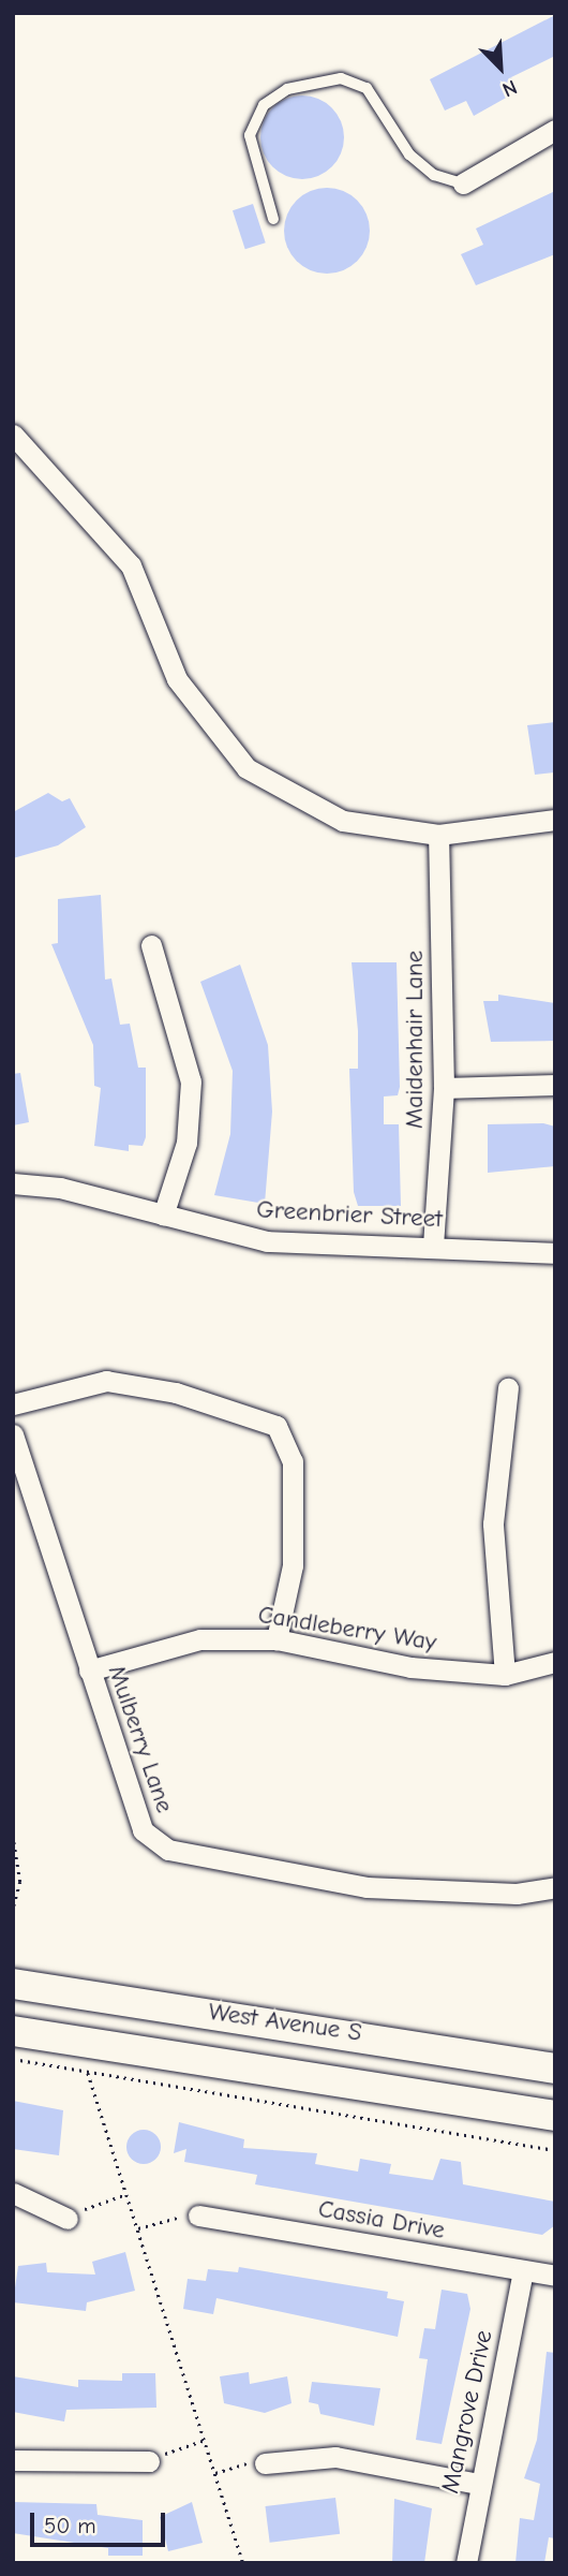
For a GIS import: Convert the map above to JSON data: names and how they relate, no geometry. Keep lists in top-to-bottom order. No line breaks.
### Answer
{"streets":{"street":["Maidenhair Lane","Greenbrier Street","Candleberry Way","Mulberry Lane","West Avenue S","Cassia Drive","Mangrove Drive"]},"crossings":[["Maidenhair Lane","Greenbrier Street"],["Candleberry Way","Mulberry Lane"],["Cassia Drive","Mangrove Drive"]],"scale_bar":"50 m","north":"bottom right"}
